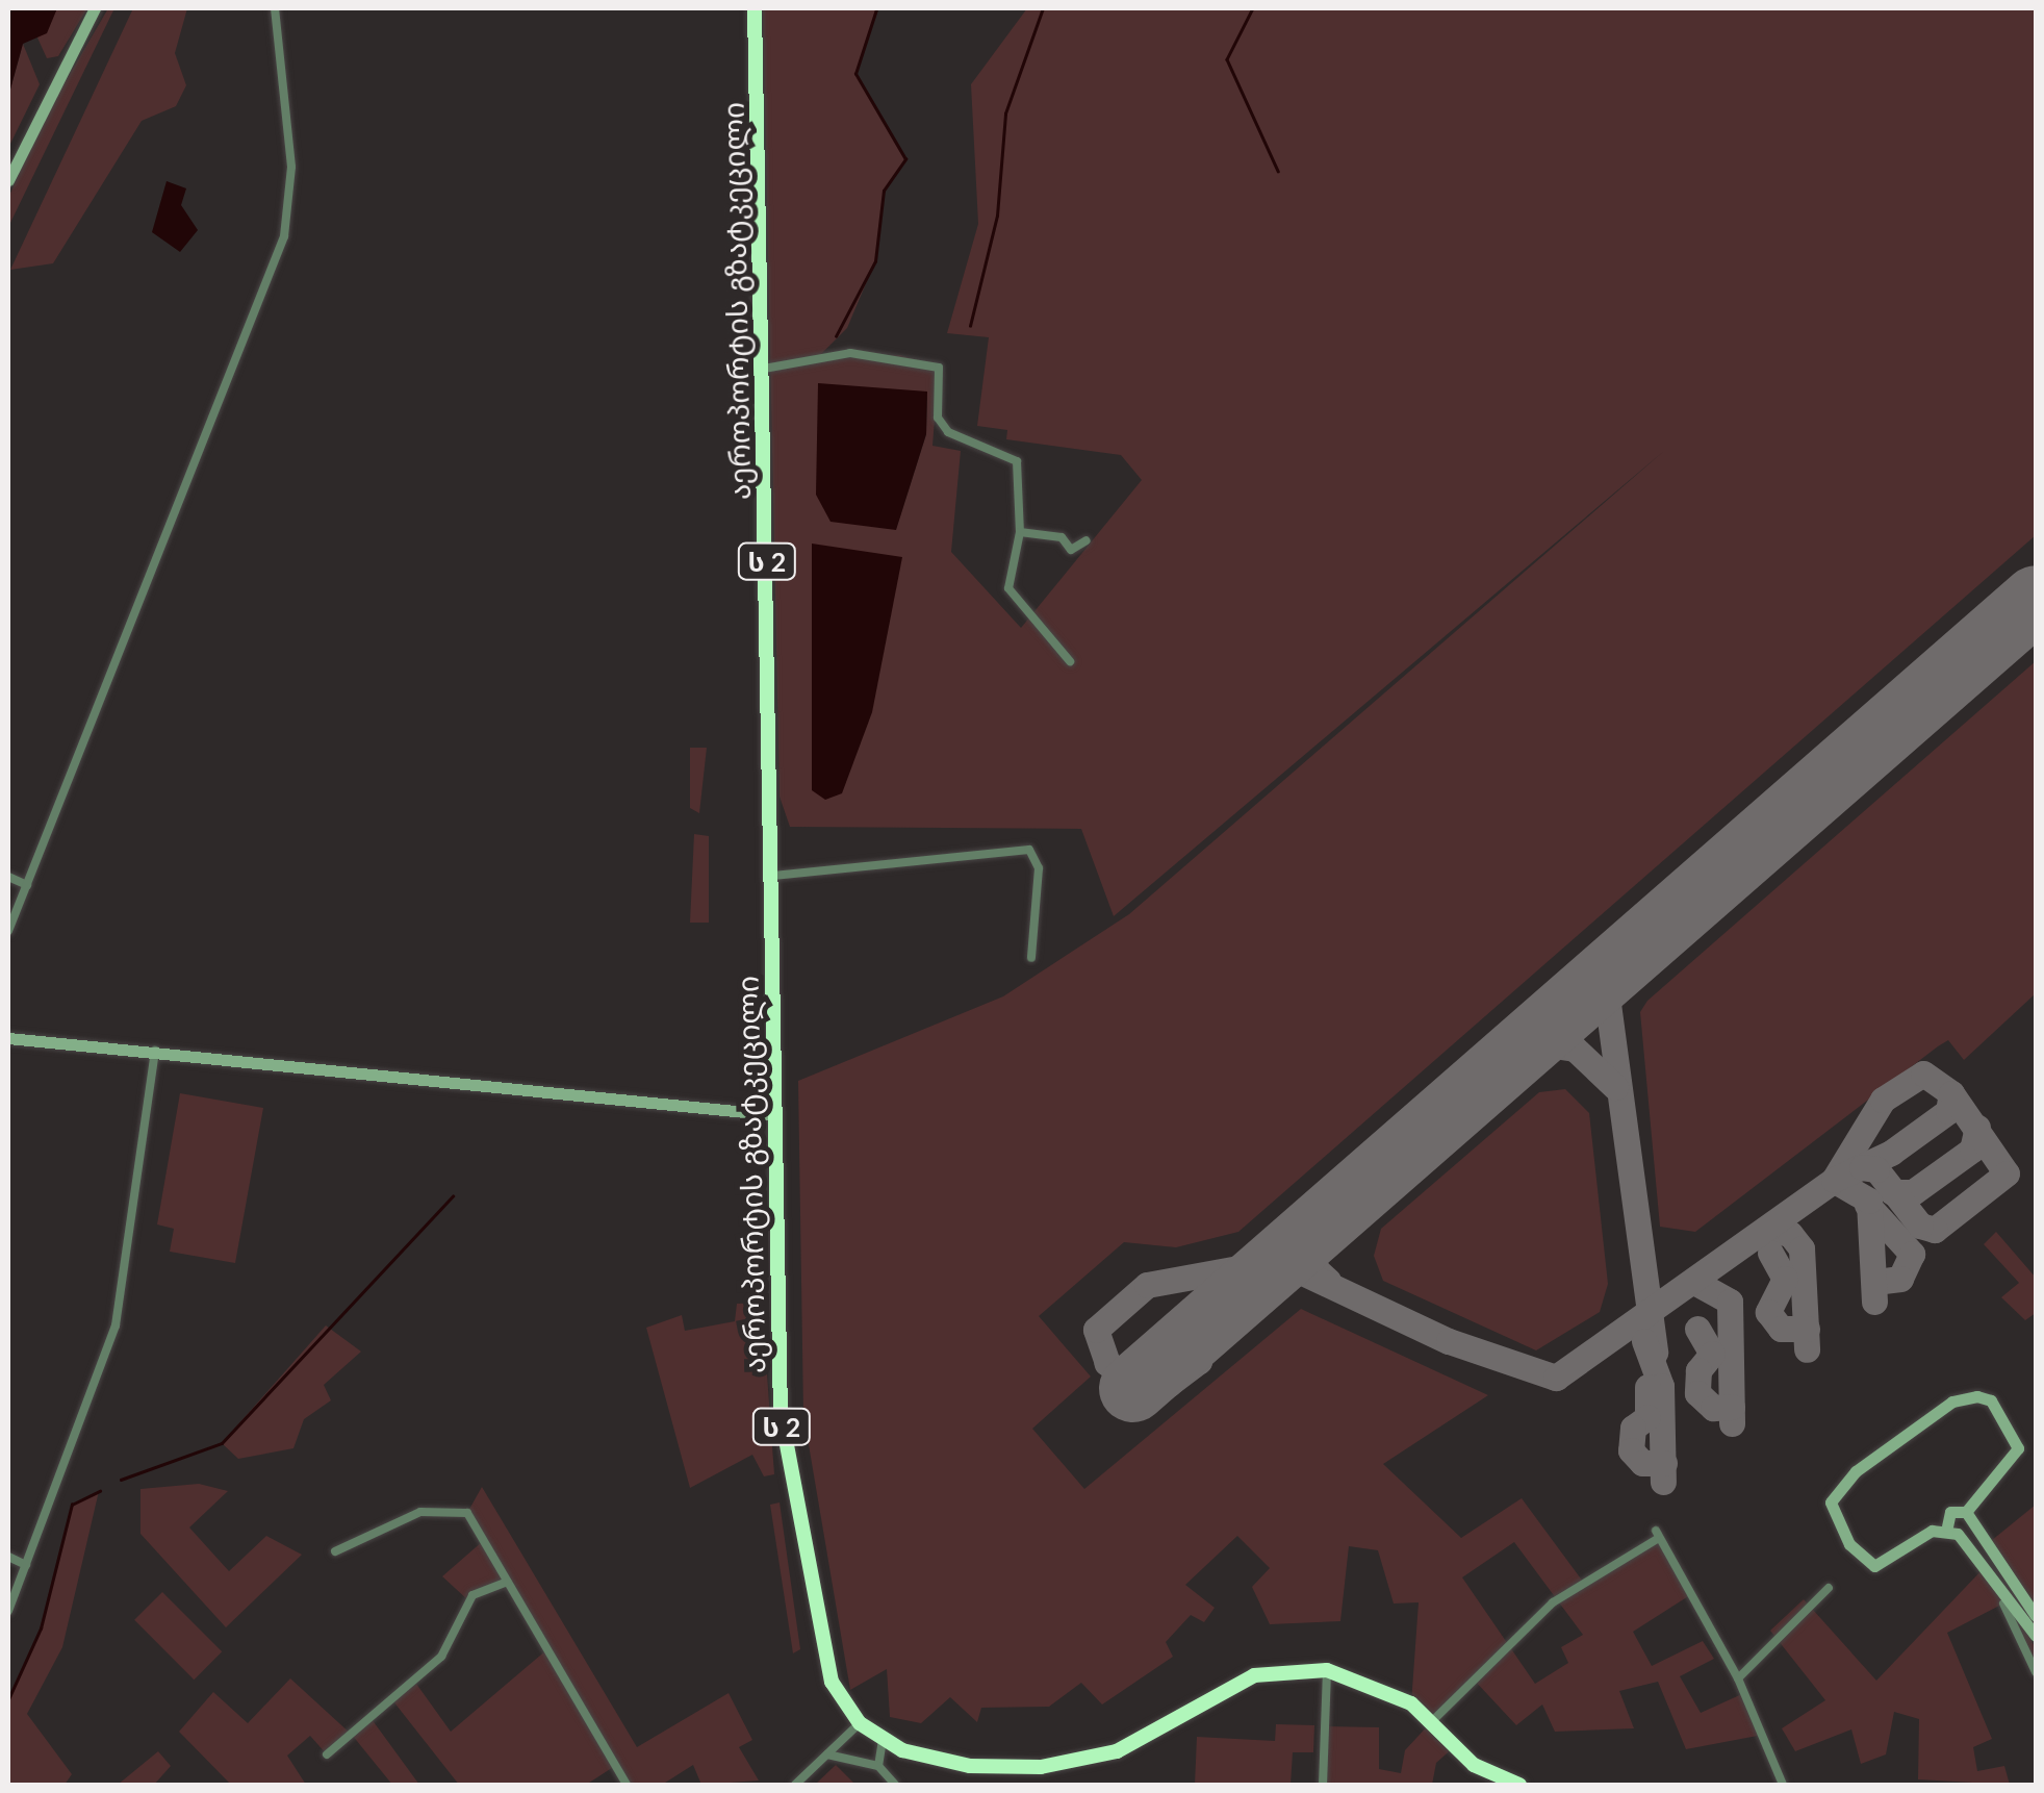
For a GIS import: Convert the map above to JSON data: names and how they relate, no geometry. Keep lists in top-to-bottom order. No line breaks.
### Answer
{"streets":{"highway":["აეროპორტის გზატკეცილი","ს 2"]}}
